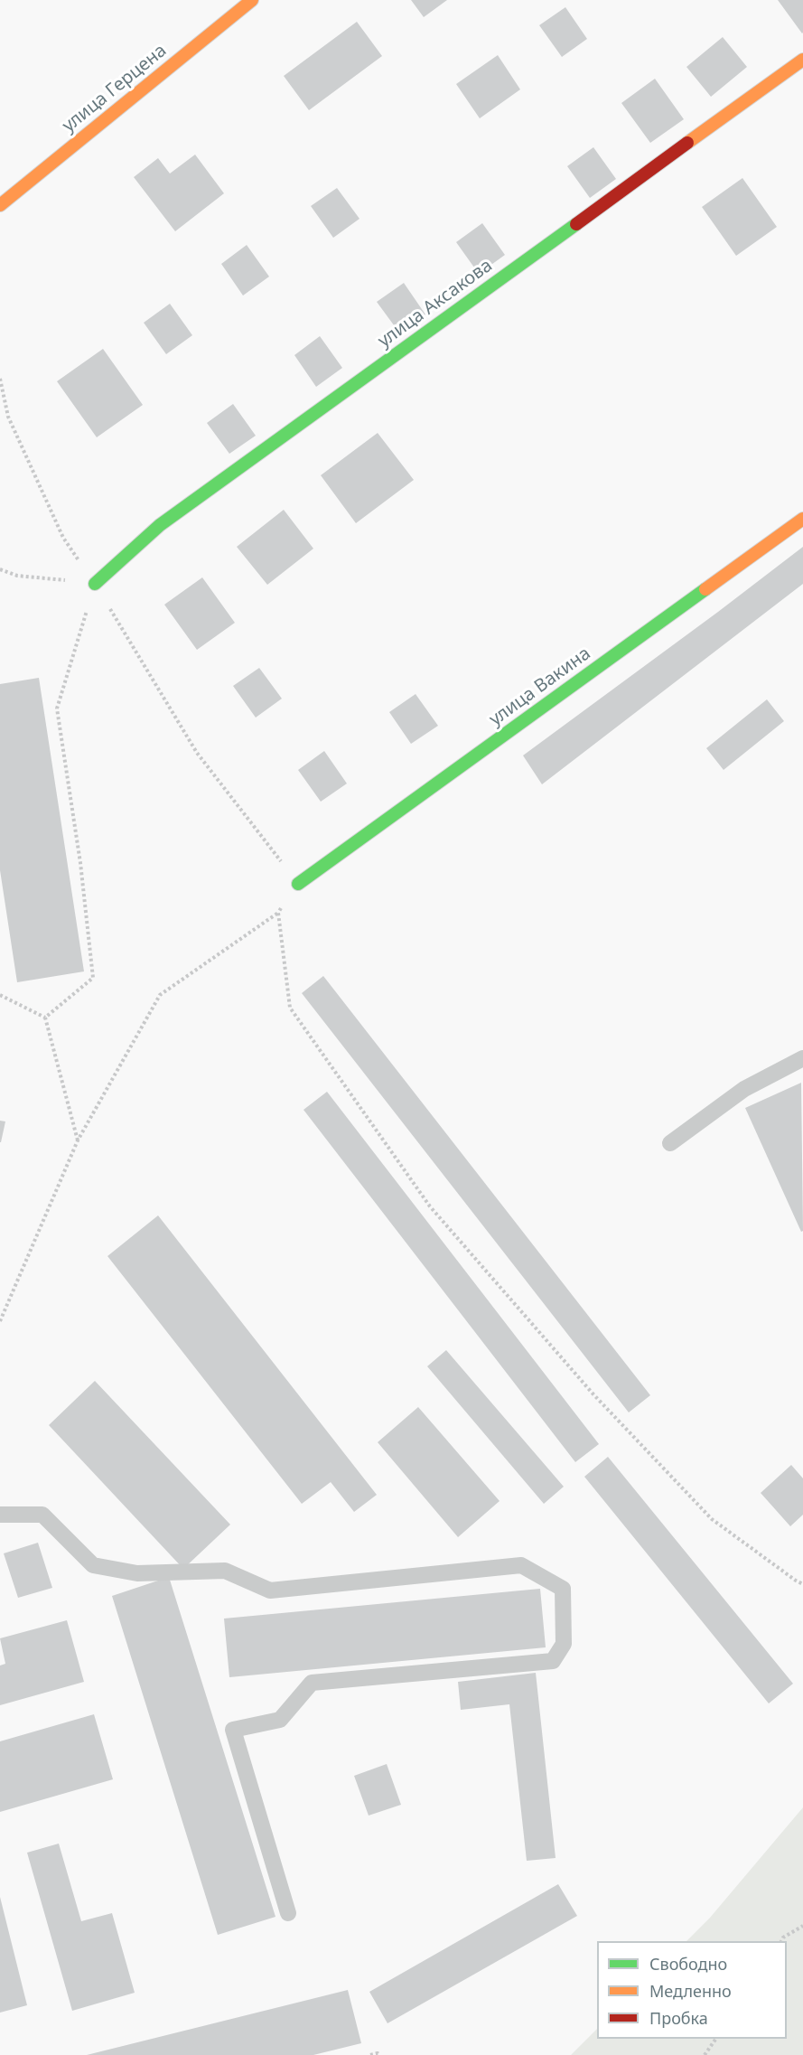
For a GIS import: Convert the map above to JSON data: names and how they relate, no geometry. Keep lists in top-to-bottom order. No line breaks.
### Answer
{"streets":{"street":["улица Герцена","улица Аксакова","улица Вакина"]},"legend":["Свободно","Медленно","Пробка"]}
